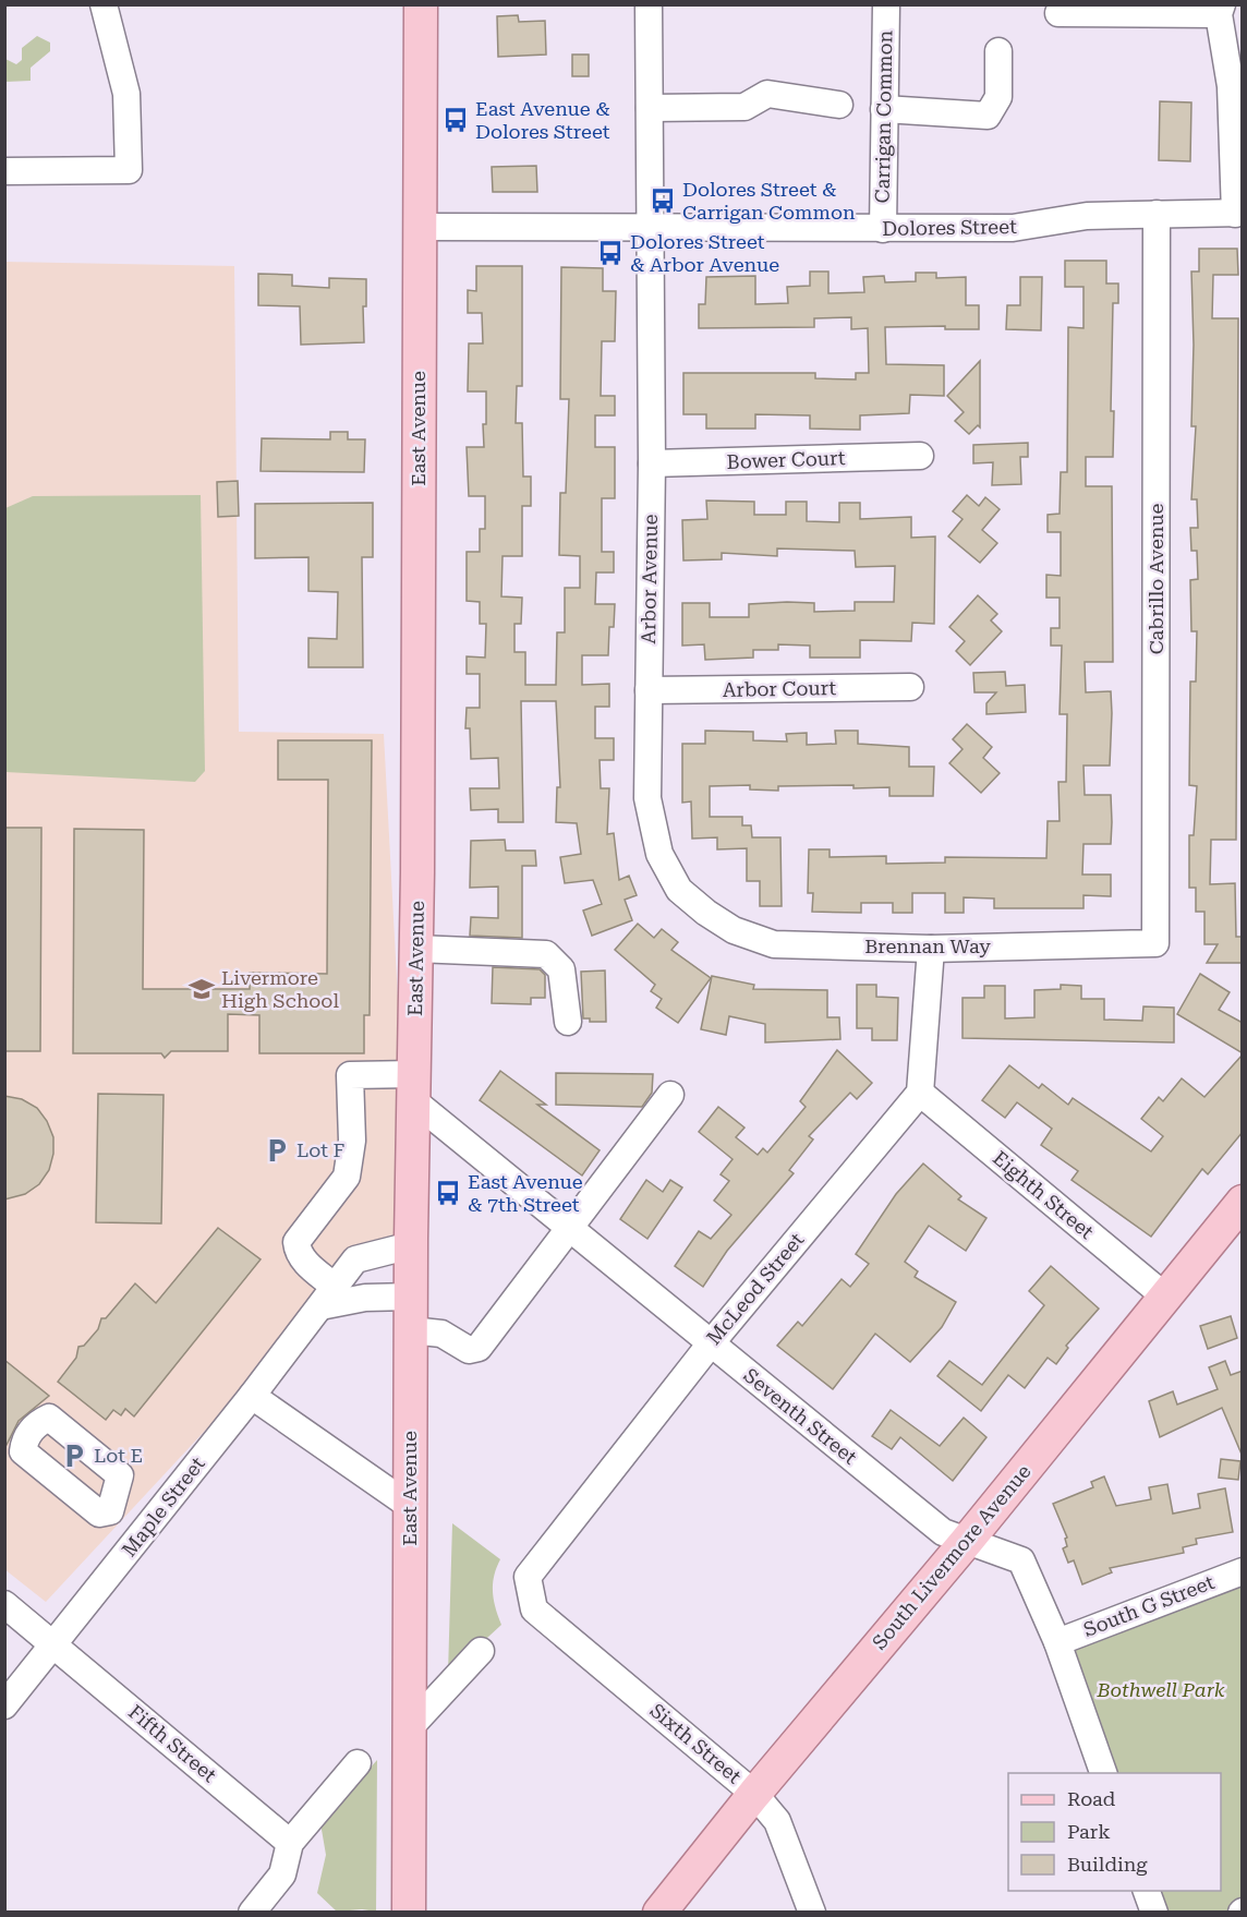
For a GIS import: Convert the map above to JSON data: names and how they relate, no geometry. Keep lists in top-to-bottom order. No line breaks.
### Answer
{"streets":{"main road":["East Avenue","South Livermore Avenue"],"street":["Carrigan Common","Dolores Street","Bower Court","Arbor Avenue","Cabrillo Avenue","Arbor Court","Brennan Way","Eighth Street","McLeod Street","Seventh Street","Maple Street","South G Street","Fifth Street","Sixth Street"]},"crossings":[["Carrigan Common","Dolores Street"],["Dolores Street","East Avenue"],["Dolores Street","Arbor Avenue"],["Dolores Street","Cabrillo Avenue"],["East Avenue","Seventh Street"],["East Avenue","Maple Street"],["Bower Court","Arbor Avenue"],["Arbor Avenue","Arbor Court"],["Arbor Avenue","Brennan Way"],["Cabrillo Avenue","Brennan Way"],["Eighth Street","McLeod Street"],["Eighth Street","South Livermore Avenue"],["McLeod Street","Seventh Street"],["McLeod Street","Sixth Street"],["Seventh Street","South Livermore Avenue"],["Seventh Street","South G Street"],["Maple Street","Fifth Street"],["South Livermore Avenue","Sixth Street"]],"parks":["Bothwell Park"],"places":{"bus stop":["East Avenue & Dolores Street","Dolores Street & Carrigan Common","Dolores Street & Arbor Avenue","East Avenue & 7th Street"],"school or university":["Livermore High School"],"parking":["Lot F","Lot E"]},"legend":["Road","Park","Building"]}
